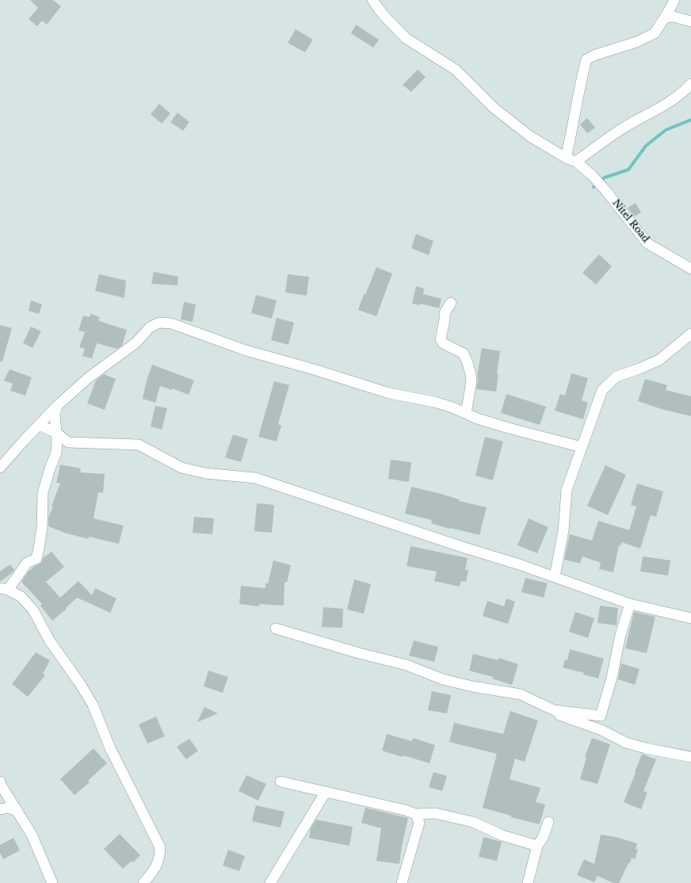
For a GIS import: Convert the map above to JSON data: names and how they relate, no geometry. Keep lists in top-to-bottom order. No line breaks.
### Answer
{"streets":{"street":["Nitel Road"]}}
